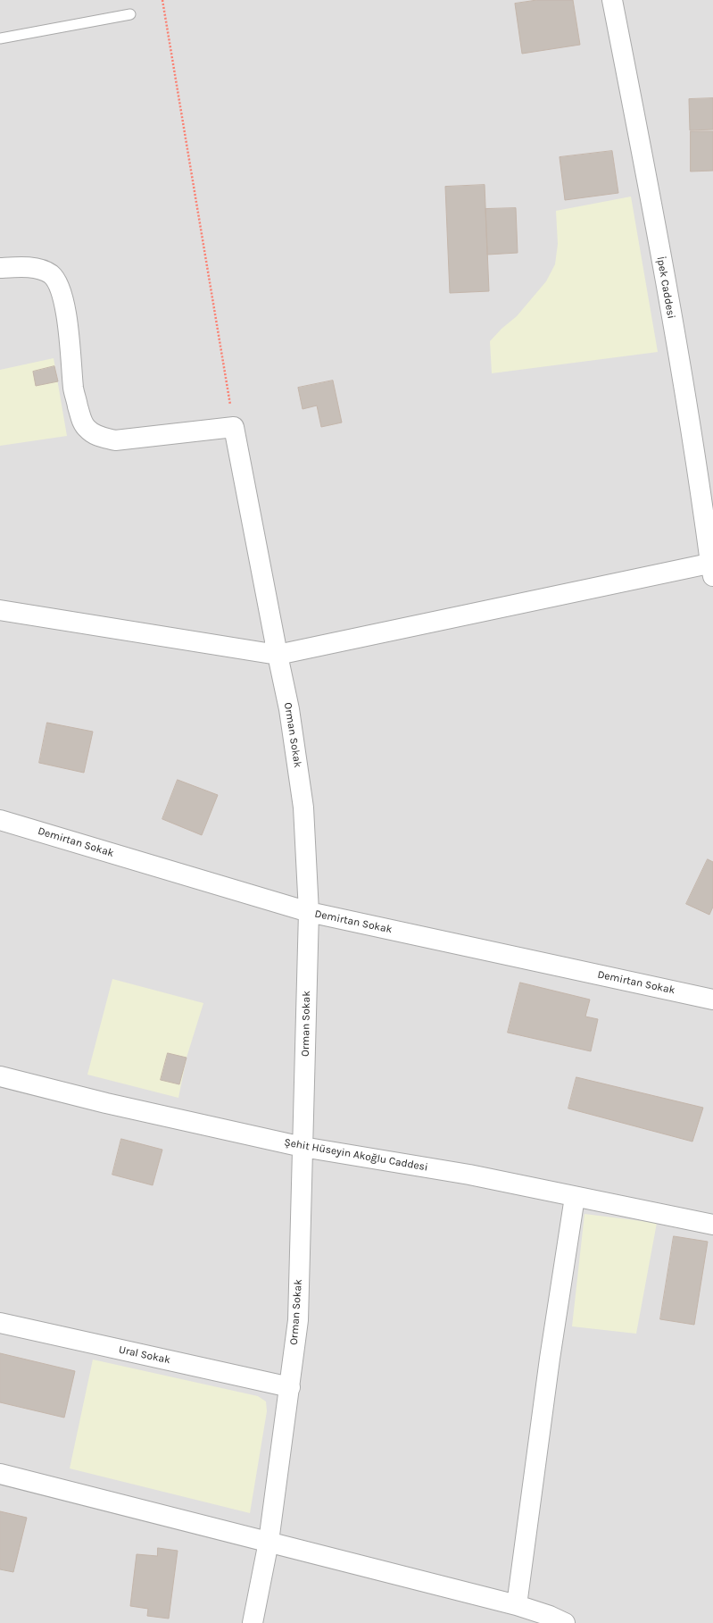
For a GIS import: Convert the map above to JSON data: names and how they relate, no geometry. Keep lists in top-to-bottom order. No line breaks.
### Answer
{"streets":{"street":["İpek Caddesi","Orman Sokak","Demirtan Sokak","Şehit Hüseyin Akoğlu Caddesi","Ural Sokak"]},"crossings":[["Orman Sokak","Demirtan Sokak"],["Orman Sokak","Şehit Hüseyin Akoğlu Caddesi"],["Orman Sokak","Ural Sokak"]]}
